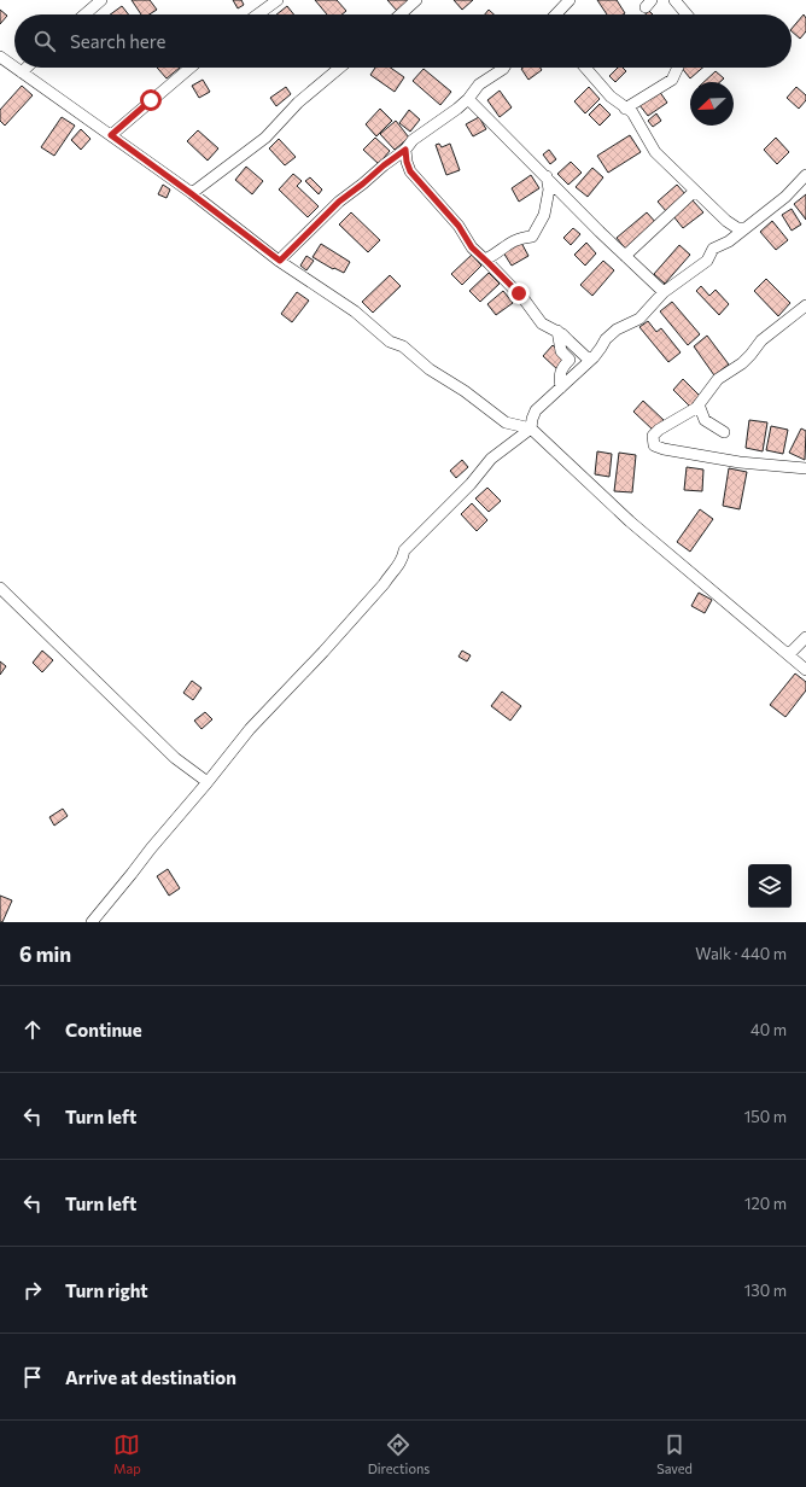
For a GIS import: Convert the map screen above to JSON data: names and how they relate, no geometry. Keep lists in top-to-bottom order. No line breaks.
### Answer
{"north":"bottom left","page":{"search":"Search here","heading":["6 min","Walk · 440 m"],"list":[["Continue","40 m"],["Turn left","150 m"],["Turn left","120 m"],["Turn right","130 m"],"Arrive at destination"],"nav":["Map","Directions","Saved"]}}
